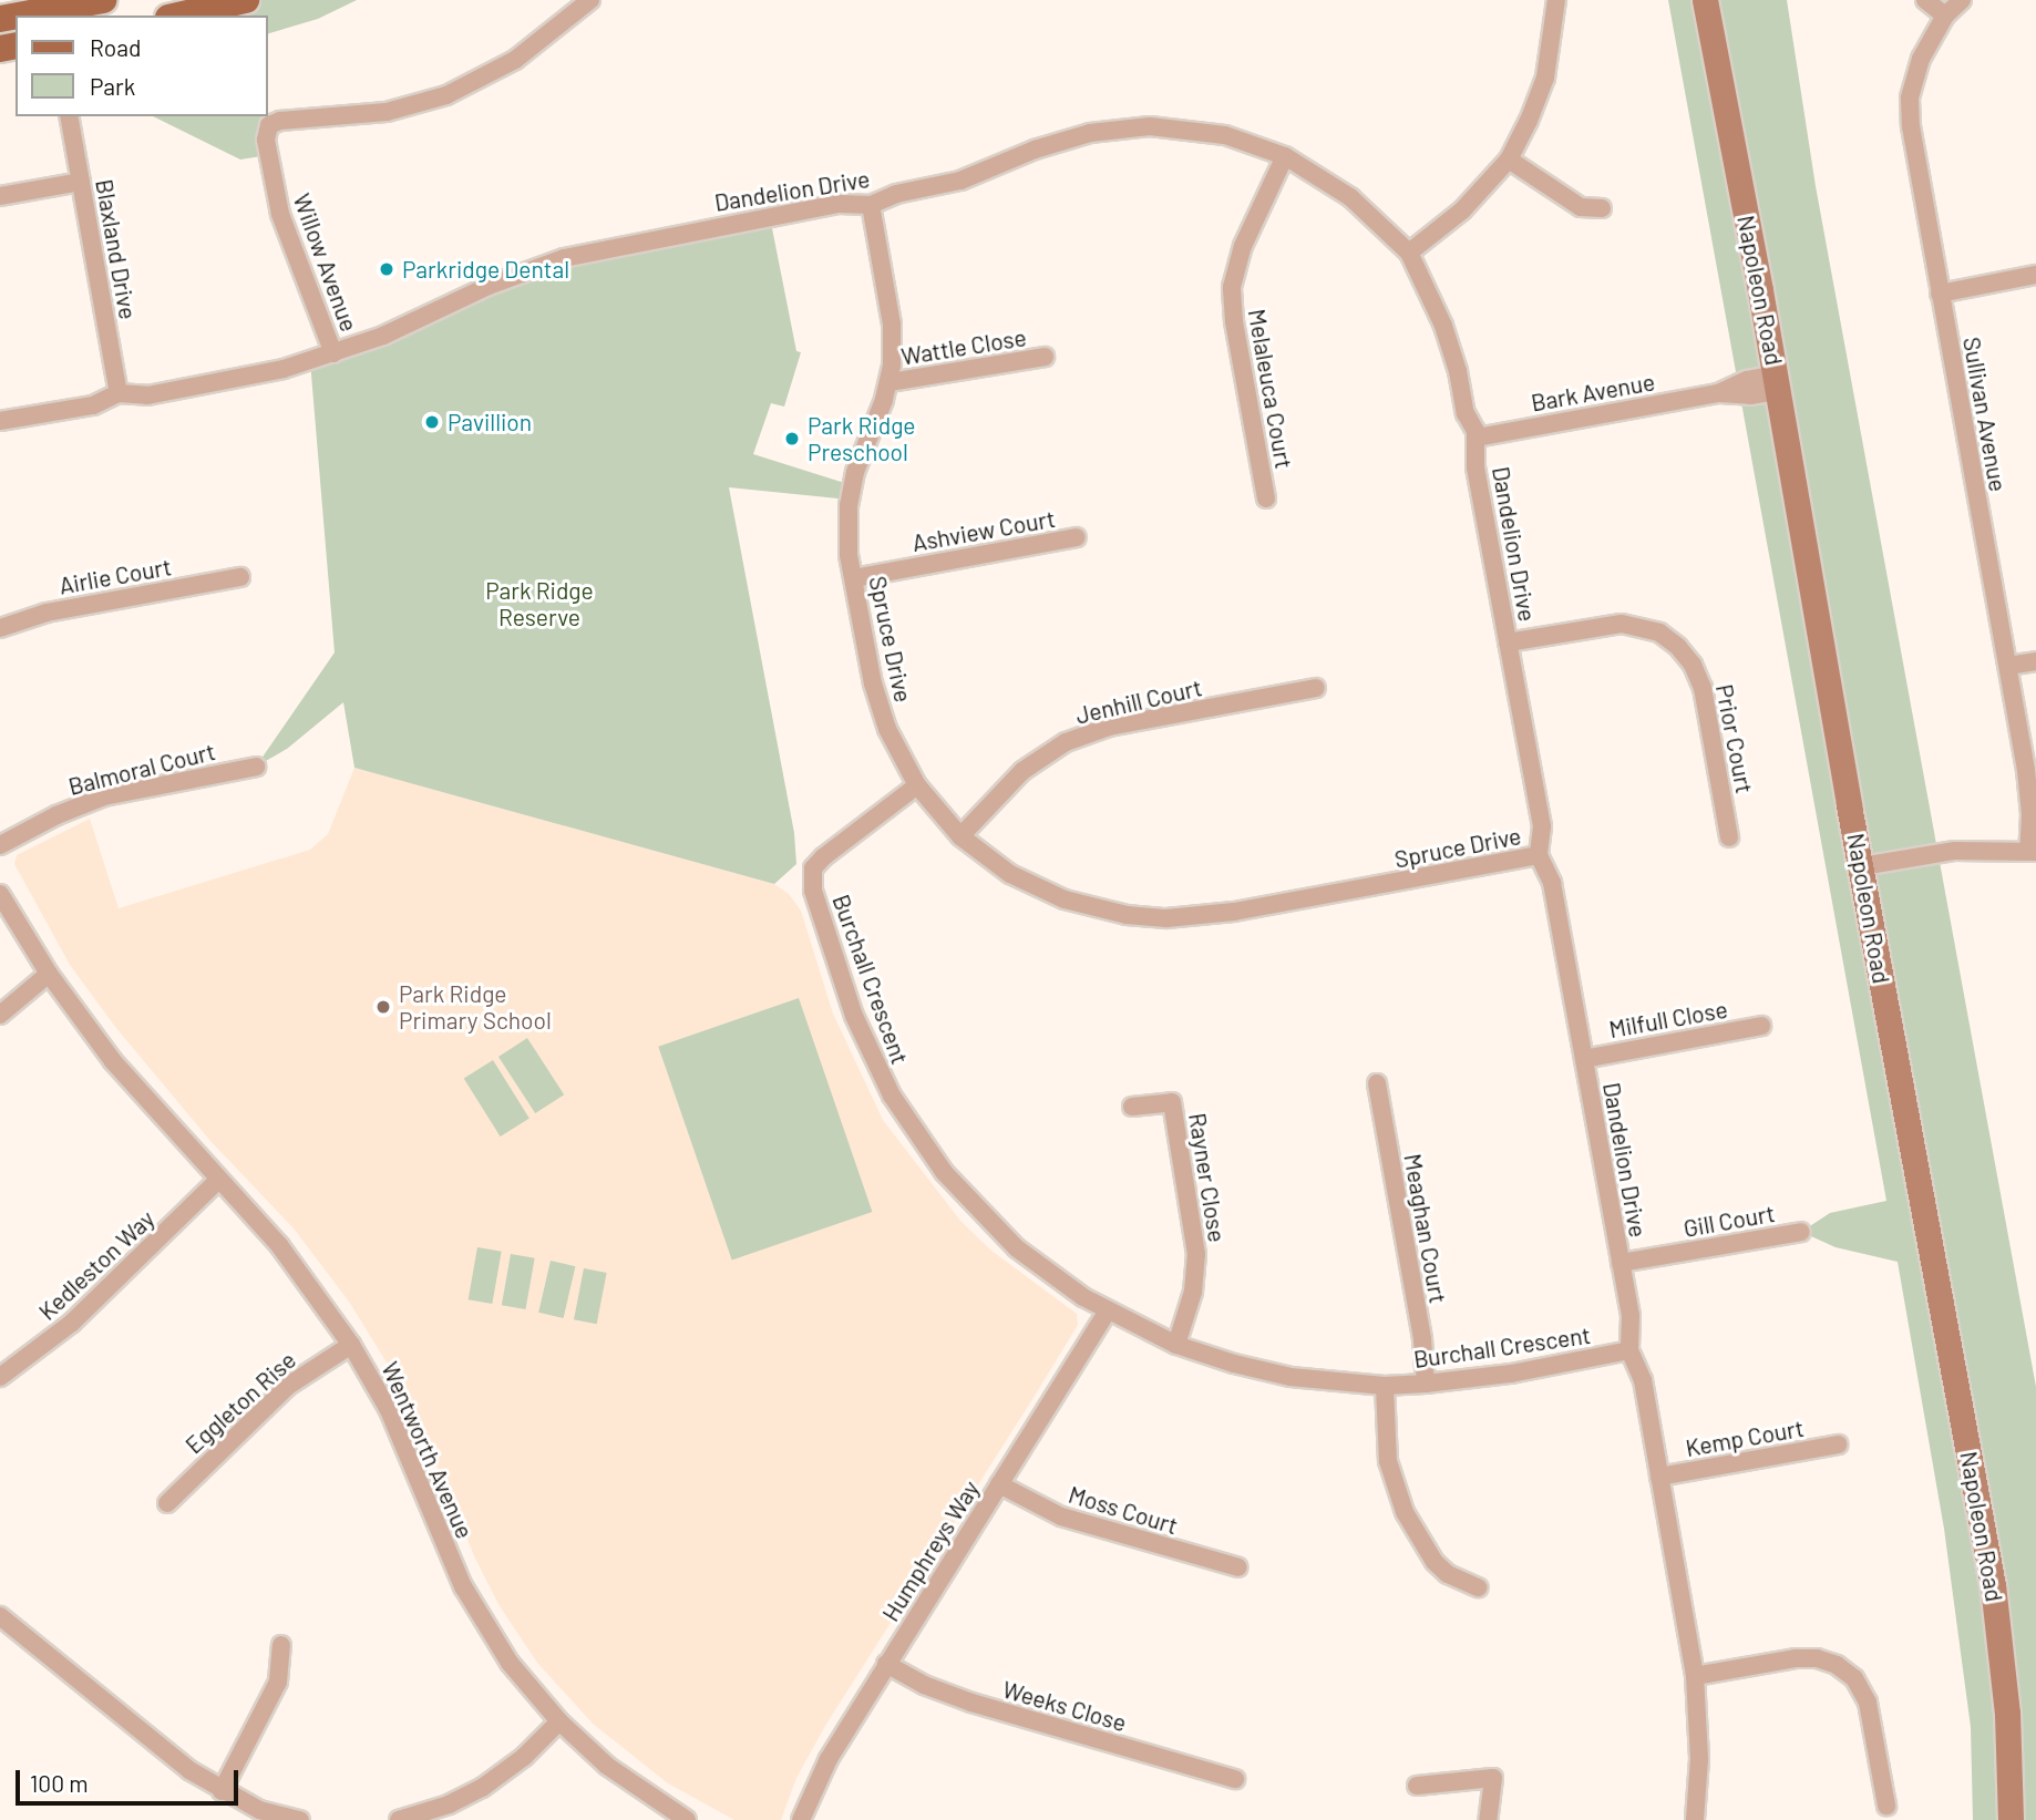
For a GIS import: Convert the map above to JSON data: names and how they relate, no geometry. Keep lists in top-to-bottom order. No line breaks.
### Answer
{"streets":{"main road":["Napoleon Road"],"street":["Dandelion Drive","Blaxland Drive","Willow Avenue","Wattle Close","Melaleuca Court","Bark Avenue","Sullivan Avenue","Ashview Court","Airlie Court","Spruce Drive","Jenhill Court","Prior Court","Balmoral Court","Burchall Crescent","Milfull Close","Rayner Close","Gill Court","Meaghan Court","Kedleston Way","Eggleton Rise","Kemp Court","Wentworth Avenue","Moss Court","Humphreys Way","Weeks Close"]},"crossings":[["Dandelion Drive","Blaxland Drive"],["Dandelion Drive","Willow Avenue"],["Dandelion Drive","Melaleuca Court"],["Dandelion Drive","Bark Avenue"],["Dandelion Drive","Spruce Drive"],["Dandelion Drive","Prior Court"],["Dandelion Drive","Burchall Crescent"],["Dandelion Drive","Milfull Close"],["Dandelion Drive","Gill Court"],["Dandelion Drive","Kemp Court"],["Napoleon Road","Bark Avenue"],["Wattle Close","Spruce Drive"],["Ashview Court","Spruce Drive"],["Spruce Drive","Jenhill Court"],["Spruce Drive","Burchall Crescent"],["Burchall Crescent","Rayner Close"],["Burchall Crescent","Meaghan Court"],["Burchall Crescent","Humphreys Way"],["Kedleston Way","Wentworth Avenue"],["Eggleton Rise","Wentworth Avenue"],["Moss Court","Humphreys Way"],["Humphreys Way","Weeks Close"]],"parks":["Park Ridge Reserve"],"places":["Parkridge Dental","Pavillion","Park Ridge Preschool","Park Ridge Primary School"],"legend":["Road","Park"],"scale_bar":"100 m"}
